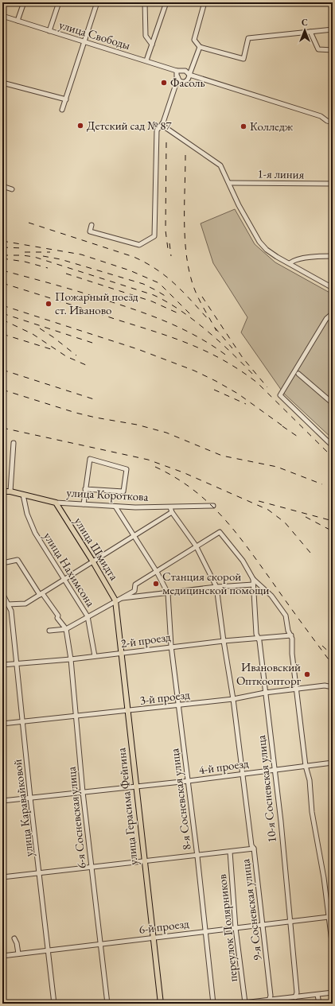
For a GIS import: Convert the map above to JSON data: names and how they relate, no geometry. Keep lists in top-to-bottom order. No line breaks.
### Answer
{"streets":{"main road":["улица Короткова","улица Шмидта","улица Герасима Фейгина"],"street":["улица Свободы","1-я линия","улица Нахимсона","2-й проезд","3-й проезд","4-й проезд","10-я Сосневская улица","8-я Сосневская улица","улица Каравайковой","6-я Сосневская улица","9-я Сосневская улица","6-й проезд","переулок Полярников"]},"crossings":[["улица Короткова","улица Шмидта"],["улица Короткова","улица Нахимсона"],["улица Короткова","9-я Сосневская улица"],["улица Шмидта","улица Герасима Фейгина"],["улица Нахимсона","2-й проезд"],["2-й проезд","10-я Сосневская улица"],["2-й проезд","8-я Сосневская улица"],["2-й проезд","улица Герасима Фейгина"],["2-й проезд","улица Каравайковой"],["2-й проезд","6-я Сосневская улица"],["2-й проезд","9-я Сосневская улица"],["3-й проезд","10-я Сосневская улица"],["3-й проезд","8-я Сосневская улица"],["3-й проезд","улица Герасима Фейгина"],["3-й проезд","улица Каравайковой"],["3-й проезд","6-я Сосневская улица"],["3-й проезд","9-я Сосневская улица"],["4-й проезд","10-я Сосневская улица"],["4-й проезд","8-я Сосневская улица"],["4-й проезд","улица Герасима Фейгина"],["4-й проезд","улица Каравайковой"],["4-й проезд","6-я Сосневская улица"],["4-й проезд","9-я Сосневская улица"],["10-я Сосневская улица","6-й проезд"],["8-я Сосневская улица","6-й проезд"],["улица Герасима Фейгина","6-й проезд"],["улица Каравайковой","6-й проезд"],["6-я Сосневская улица","6-й проезд"],["9-я Сосневская улица","6-й проезд"],["6-й проезд","переулок Полярников"]],"places":["Фасоль","Детский сад № 87","Колледж","Пожарный поезд ст. Иваново","Станция скорой медицинской помощи","Ивановский Опткоопторг"],"north":"top"}
